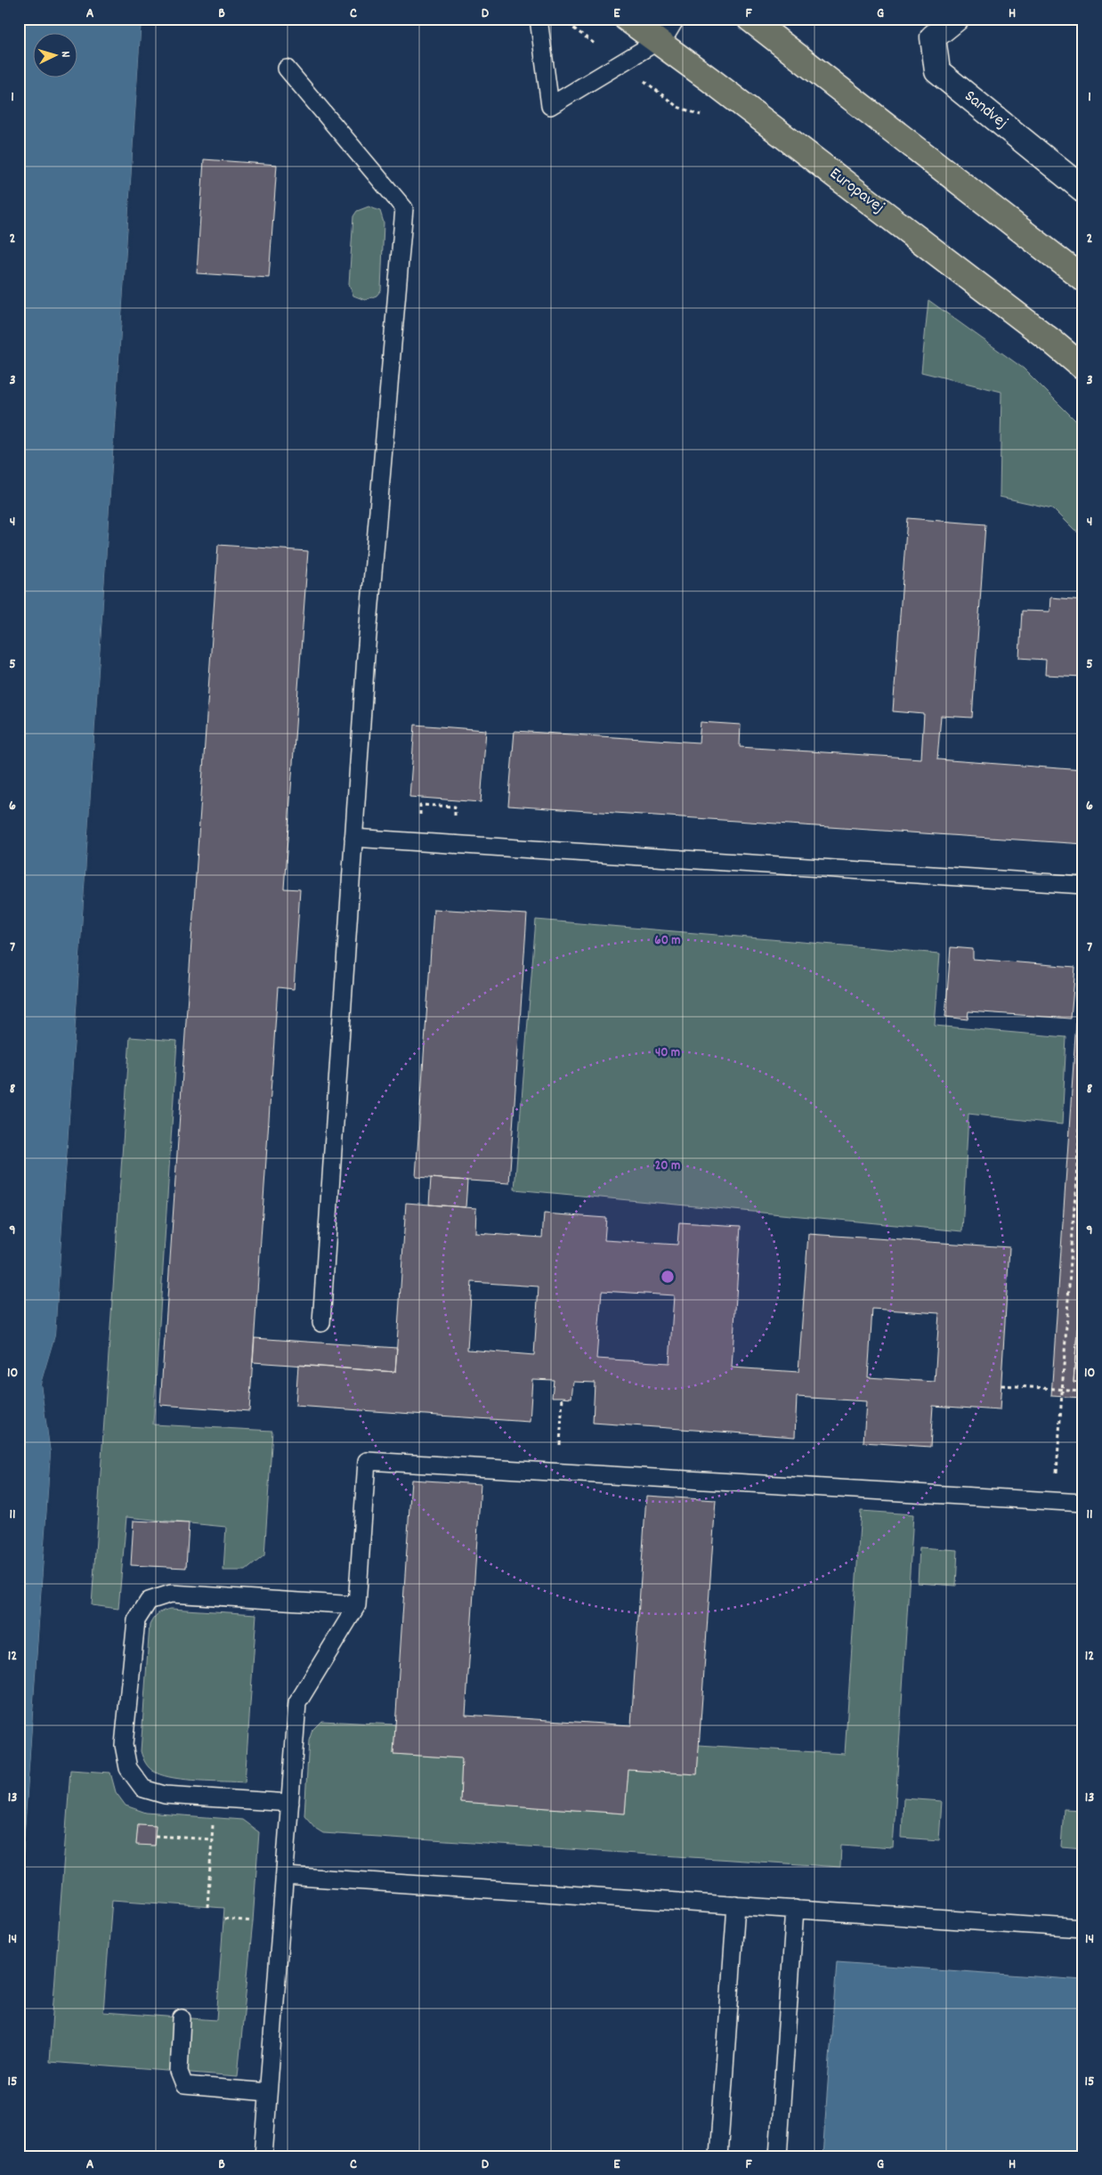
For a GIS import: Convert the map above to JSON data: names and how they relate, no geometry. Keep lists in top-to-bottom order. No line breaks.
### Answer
{"streets":{"main road":["Europavej"],"street":["Sandvej"]},"north":"right","grid":{"columns":["A","B","C","D","E","F","G","H"],"rows":["1","2","3","4","5","6","7","8","9","10","11","12","13","14","15"]},"rings":["60 m","40 m","20 m"]}
